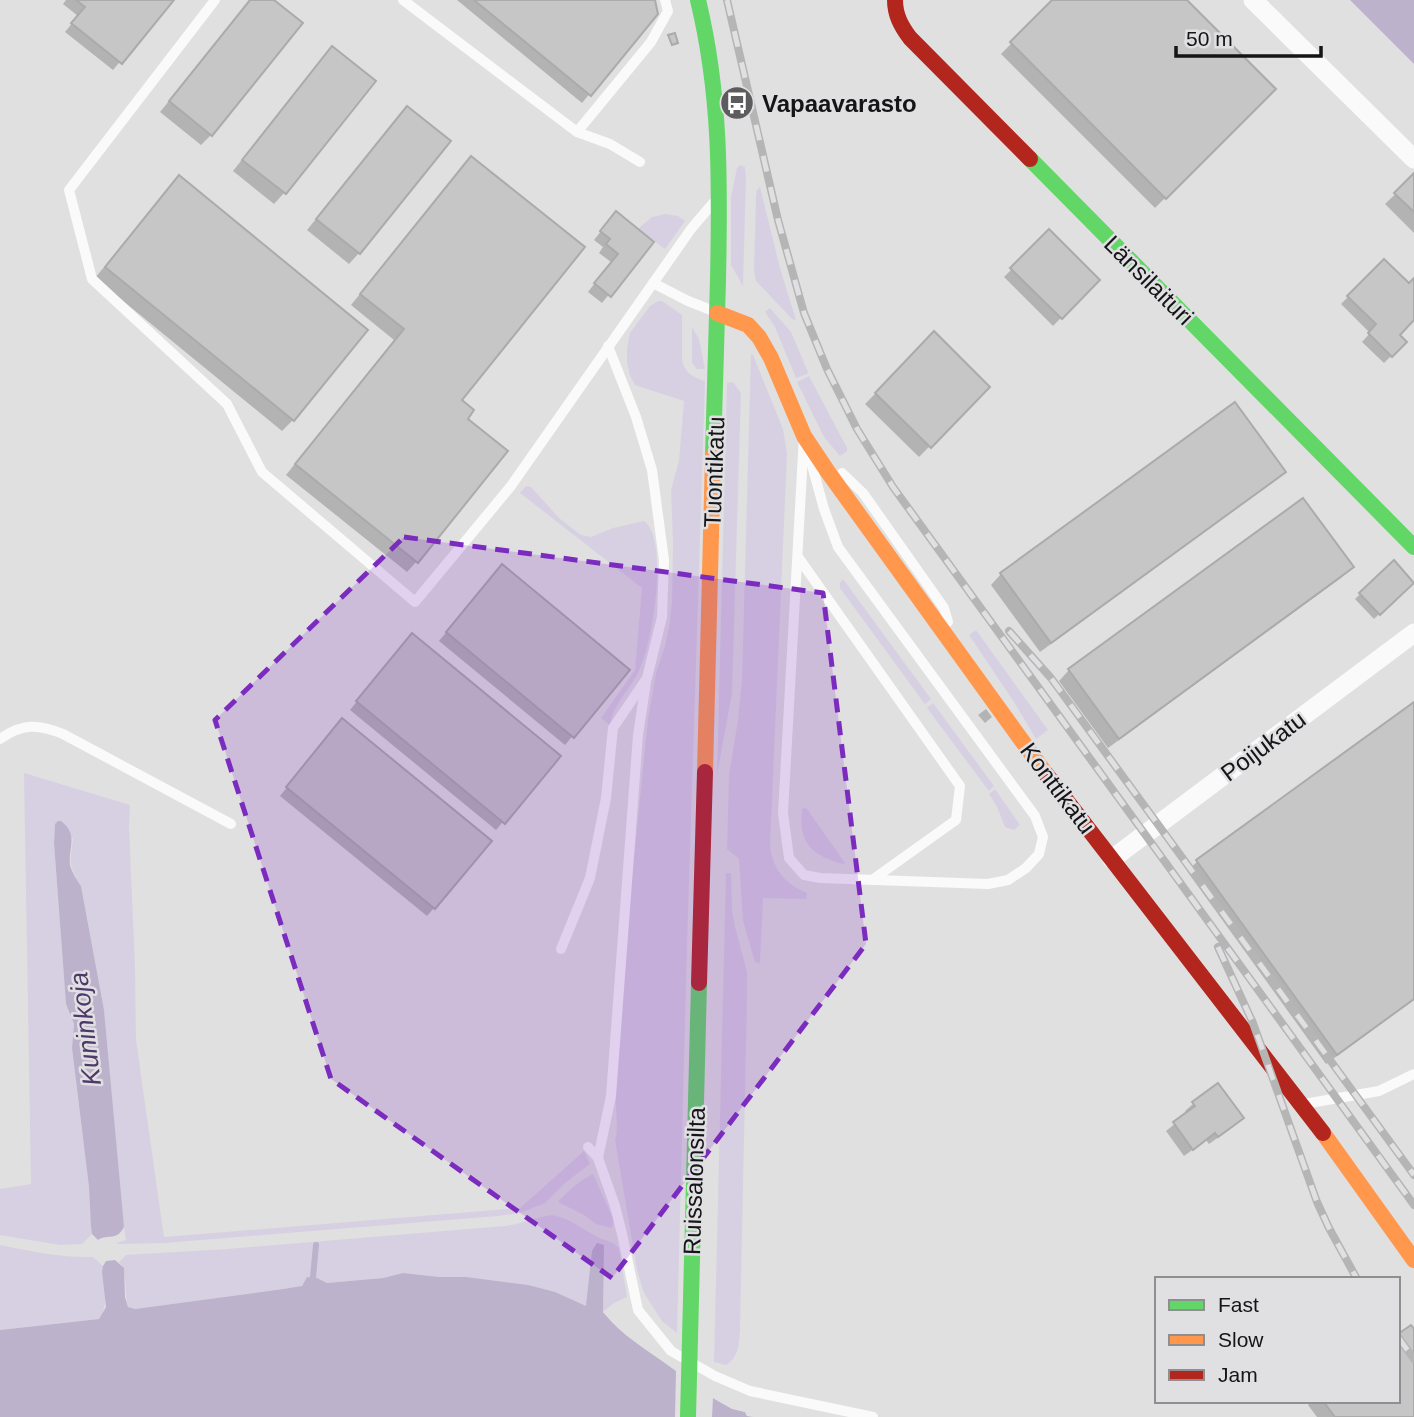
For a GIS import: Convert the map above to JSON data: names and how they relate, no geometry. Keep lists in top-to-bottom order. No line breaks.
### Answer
{"streets":{"street":["Länsilaituri","Tuontikatu","Poijukatu","Konttikatu","Ruissalonsilta"]},"crossings":[["Tuontikatu","Konttikatu"],["Tuontikatu","Ruissalonsilta"],["Poijukatu","Konttikatu"]],"water":["Kuninkoja"],"places":{"bus stop":["Vapaavarasto"]},"legend":["Fast","Slow","Jam"],"scale_bar":"50 m"}
